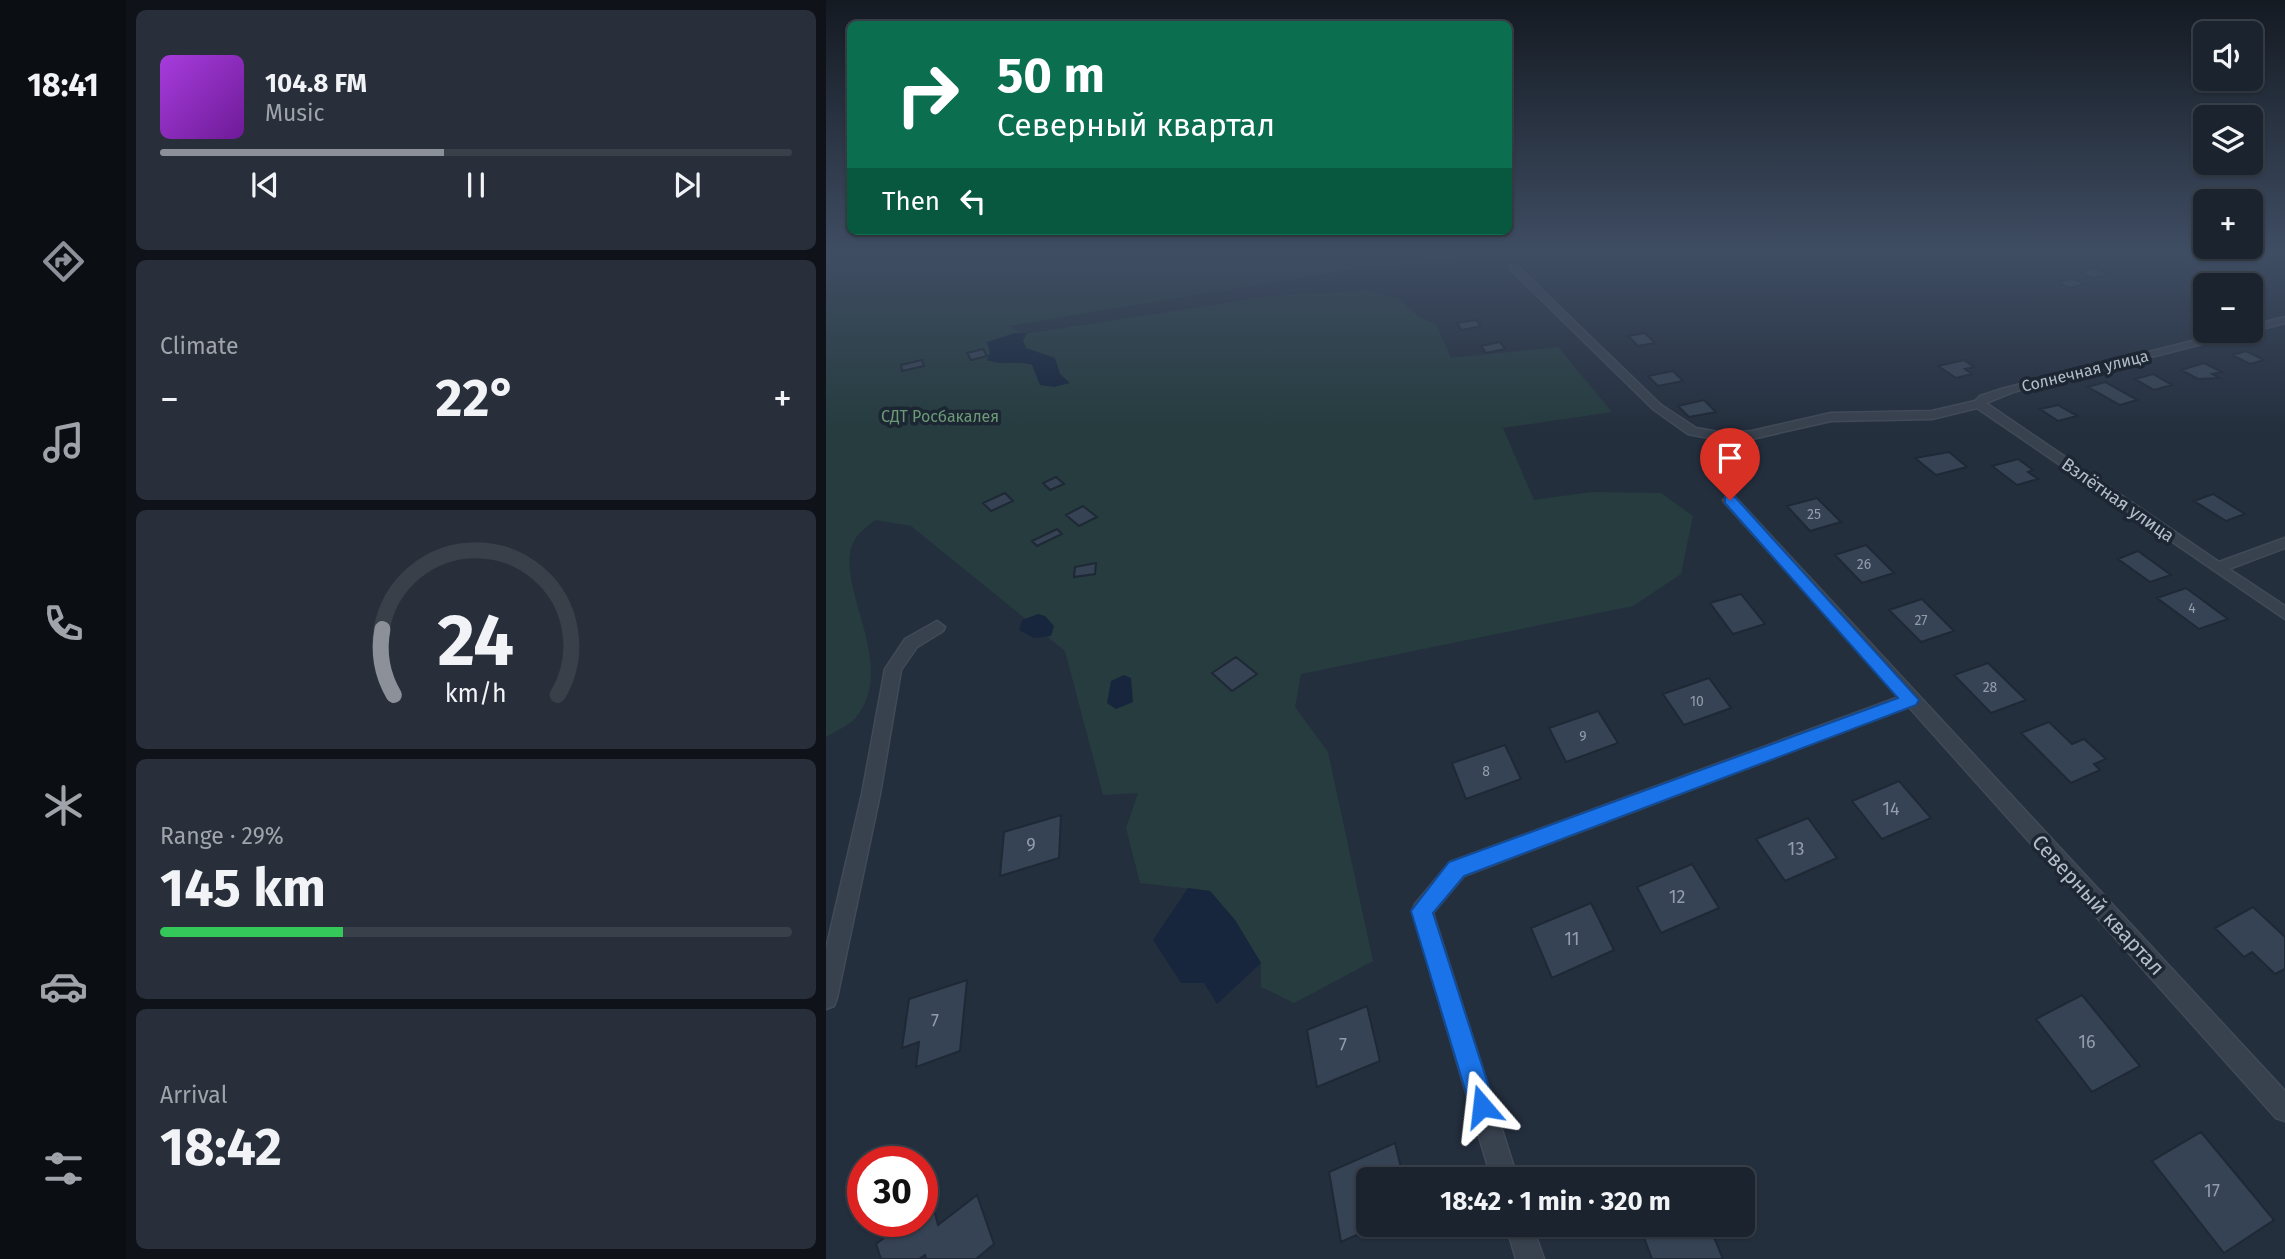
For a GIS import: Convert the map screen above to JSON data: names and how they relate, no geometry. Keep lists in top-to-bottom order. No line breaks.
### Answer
{"streets":{"street":["Солнечная улица","Взлётная улица","Северный квартал"]},"crossings":[["Солнечная улица","Взлётная улица"]],"parks":["СДТ Росбакалея"],"house_numbers":["25","26","4","27","28","10","9","8","14","9","13","12","11","7","16","7","17"],"page":{"tabs":"18:41","map_buttons":["+","−"],"turn":["50 m","Северный квартал"],"song":["104.8 FM","Music"],"then":"Then","tile":["Climate",["Range · 29%","145 km"],["Arrival","18:42"]],"heat":["−","22°","+"],"limit":"30","trip":"18:42 · 1 min · 320 m","gauge":["24","km/h"]}}
